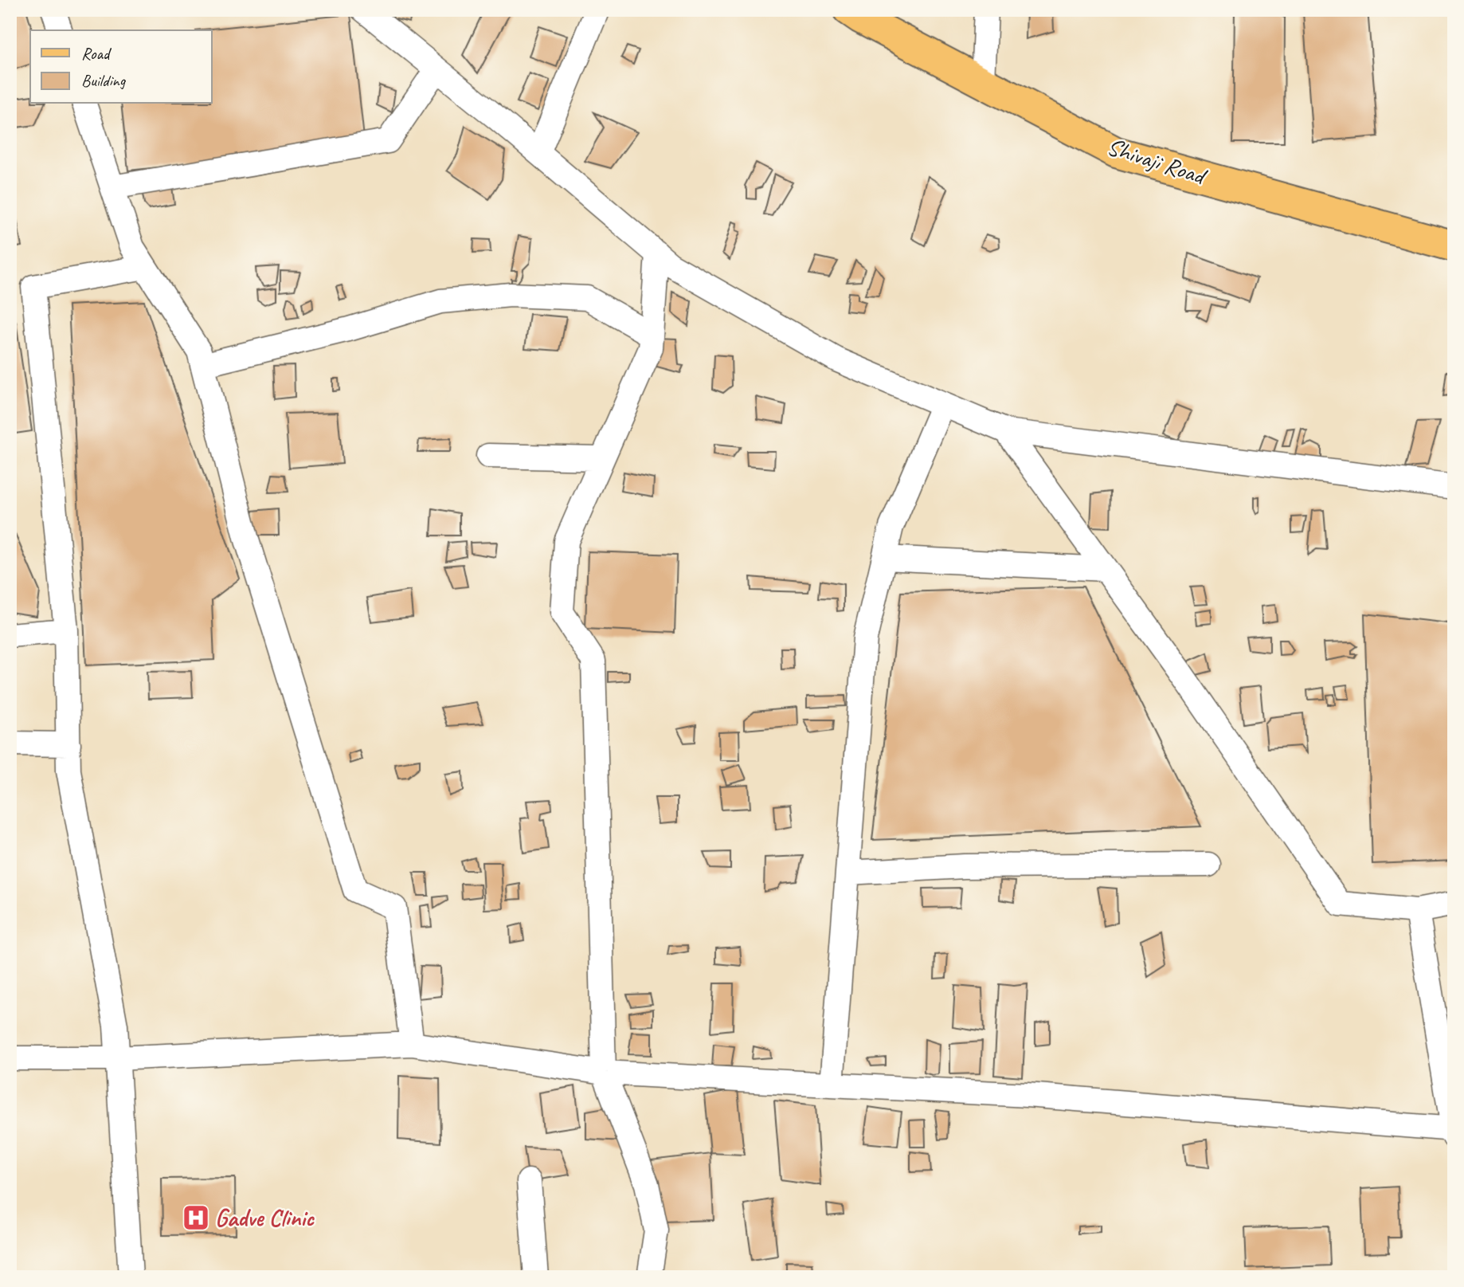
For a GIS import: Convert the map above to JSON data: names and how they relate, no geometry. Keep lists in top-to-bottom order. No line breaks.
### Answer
{"streets":{"main road":["Shivaji Road"]},"places":{"hospital":["Gadve Clinic"]},"legend":["Road","Building"]}
